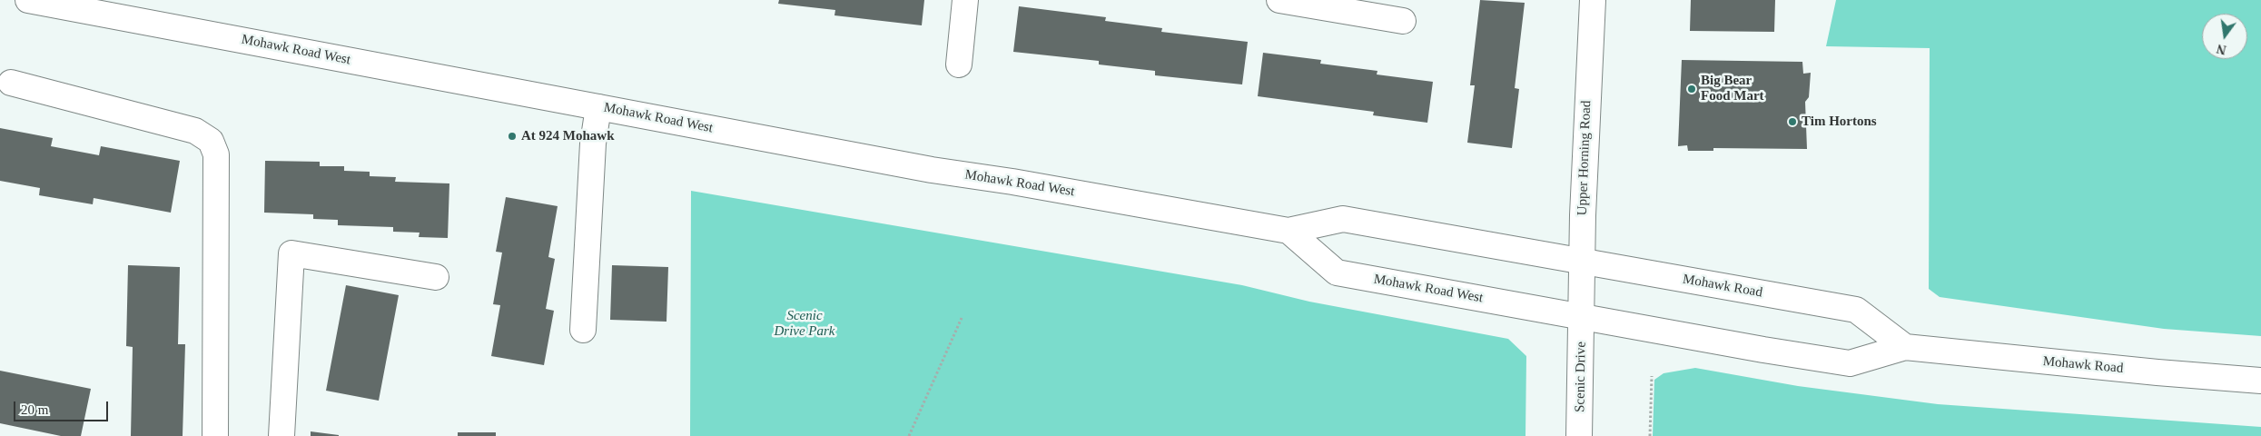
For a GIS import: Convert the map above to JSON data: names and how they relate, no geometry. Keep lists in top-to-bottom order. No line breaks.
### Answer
{"streets":{"main road":["Mohawk Road West","Upper Horning Road","Mohawk Road","Scenic Drive"]},"crossings":[["Mohawk Road West","Upper Horning Road"],["Mohawk Road West","Mohawk Road"],["Mohawk Road West","Scenic Drive"],["Upper Horning Road","Mohawk Road"],["Upper Horning Road","Scenic Drive"],["Mohawk Road","Scenic Drive"]],"parks":["Scenic Drive Park"],"places":["Big Bear Food Mart","Tim Hortons","At 924 Mohawk"],"scale_bar":"20 m","north":"bottom"}
